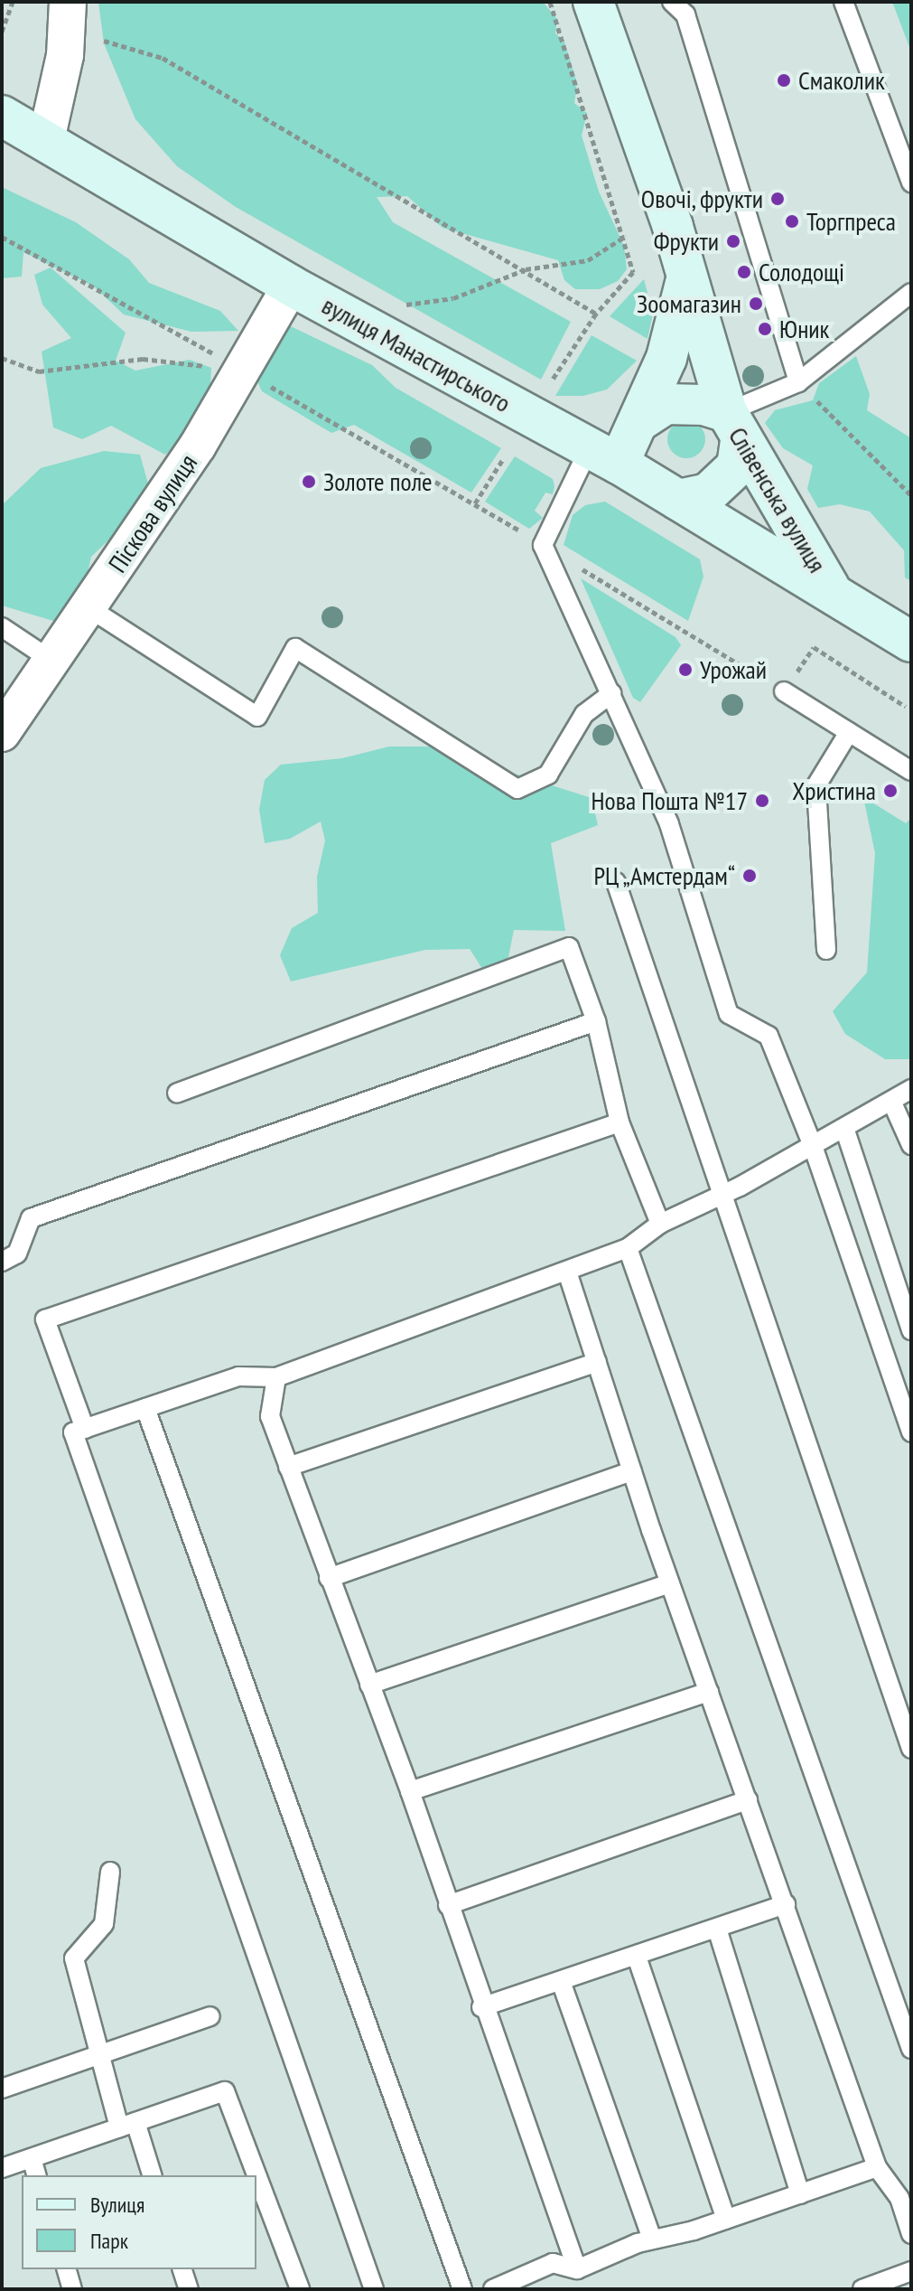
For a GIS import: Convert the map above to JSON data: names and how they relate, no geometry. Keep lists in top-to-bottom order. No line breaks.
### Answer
{"streets":{"main road":["вулиця Манастирського","Слівенська вулиця"],"street":["Піскова вулиця"]},"crossings":[["вулиця Манастирського","Слівенська вулиця"],["вулиця Манастирського","Піскова вулиця"]],"places":["Смаколик","Овочі, фрукти","Торгпреса","Фрукти","Солодощі","Зоомагазин","Юник","Золоте поле","Урожай","Христина","Нова Пошта №17","РЦ „Амстердам“"],"legend":["Вулиця","Парк"]}
